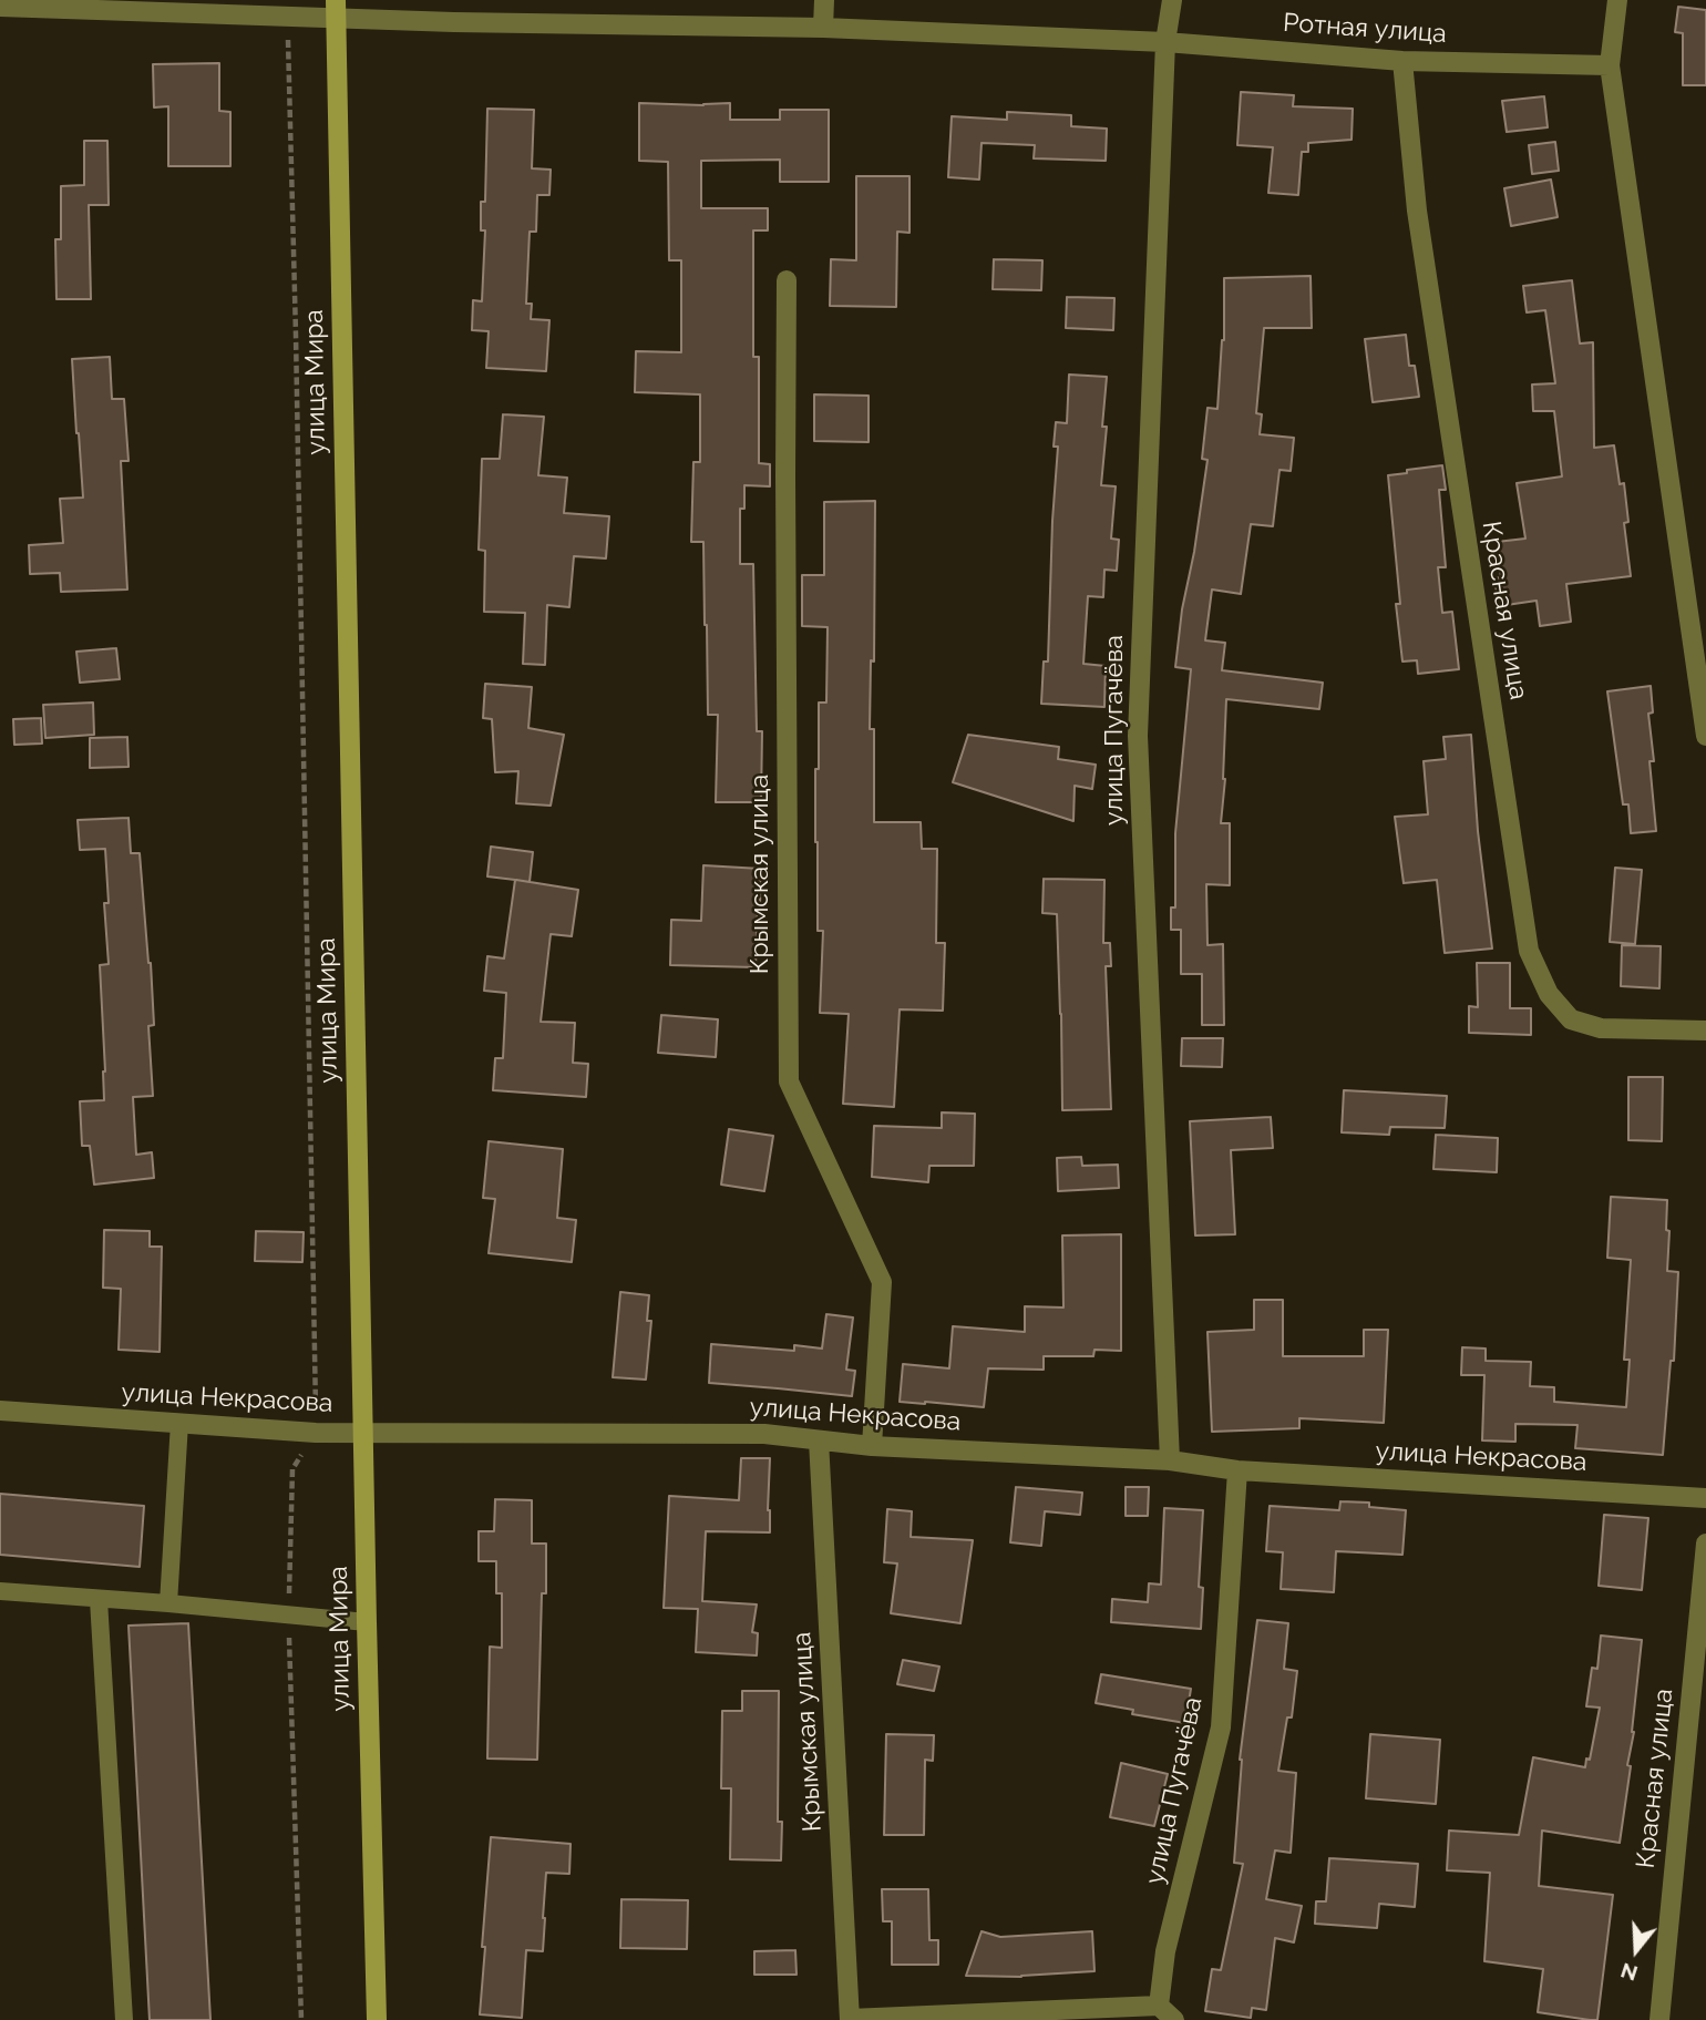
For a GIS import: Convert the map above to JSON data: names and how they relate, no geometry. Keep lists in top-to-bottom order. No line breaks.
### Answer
{"streets":{"street":["Ротная улица","улица Мира","Красная улица","улица Пугачёва","Крымская улица","улица Некрасова"]},"crossings":[["Ротная улица","улица Мира"],["Ротная улица","Красная улица"],["Ротная улица","улица Пугачёва"],["улица Мира","улица Некрасова"],["улица Пугачёва","улица Некрасова"],["Крымская улица","улица Некрасова"]],"north":"bottom"}
